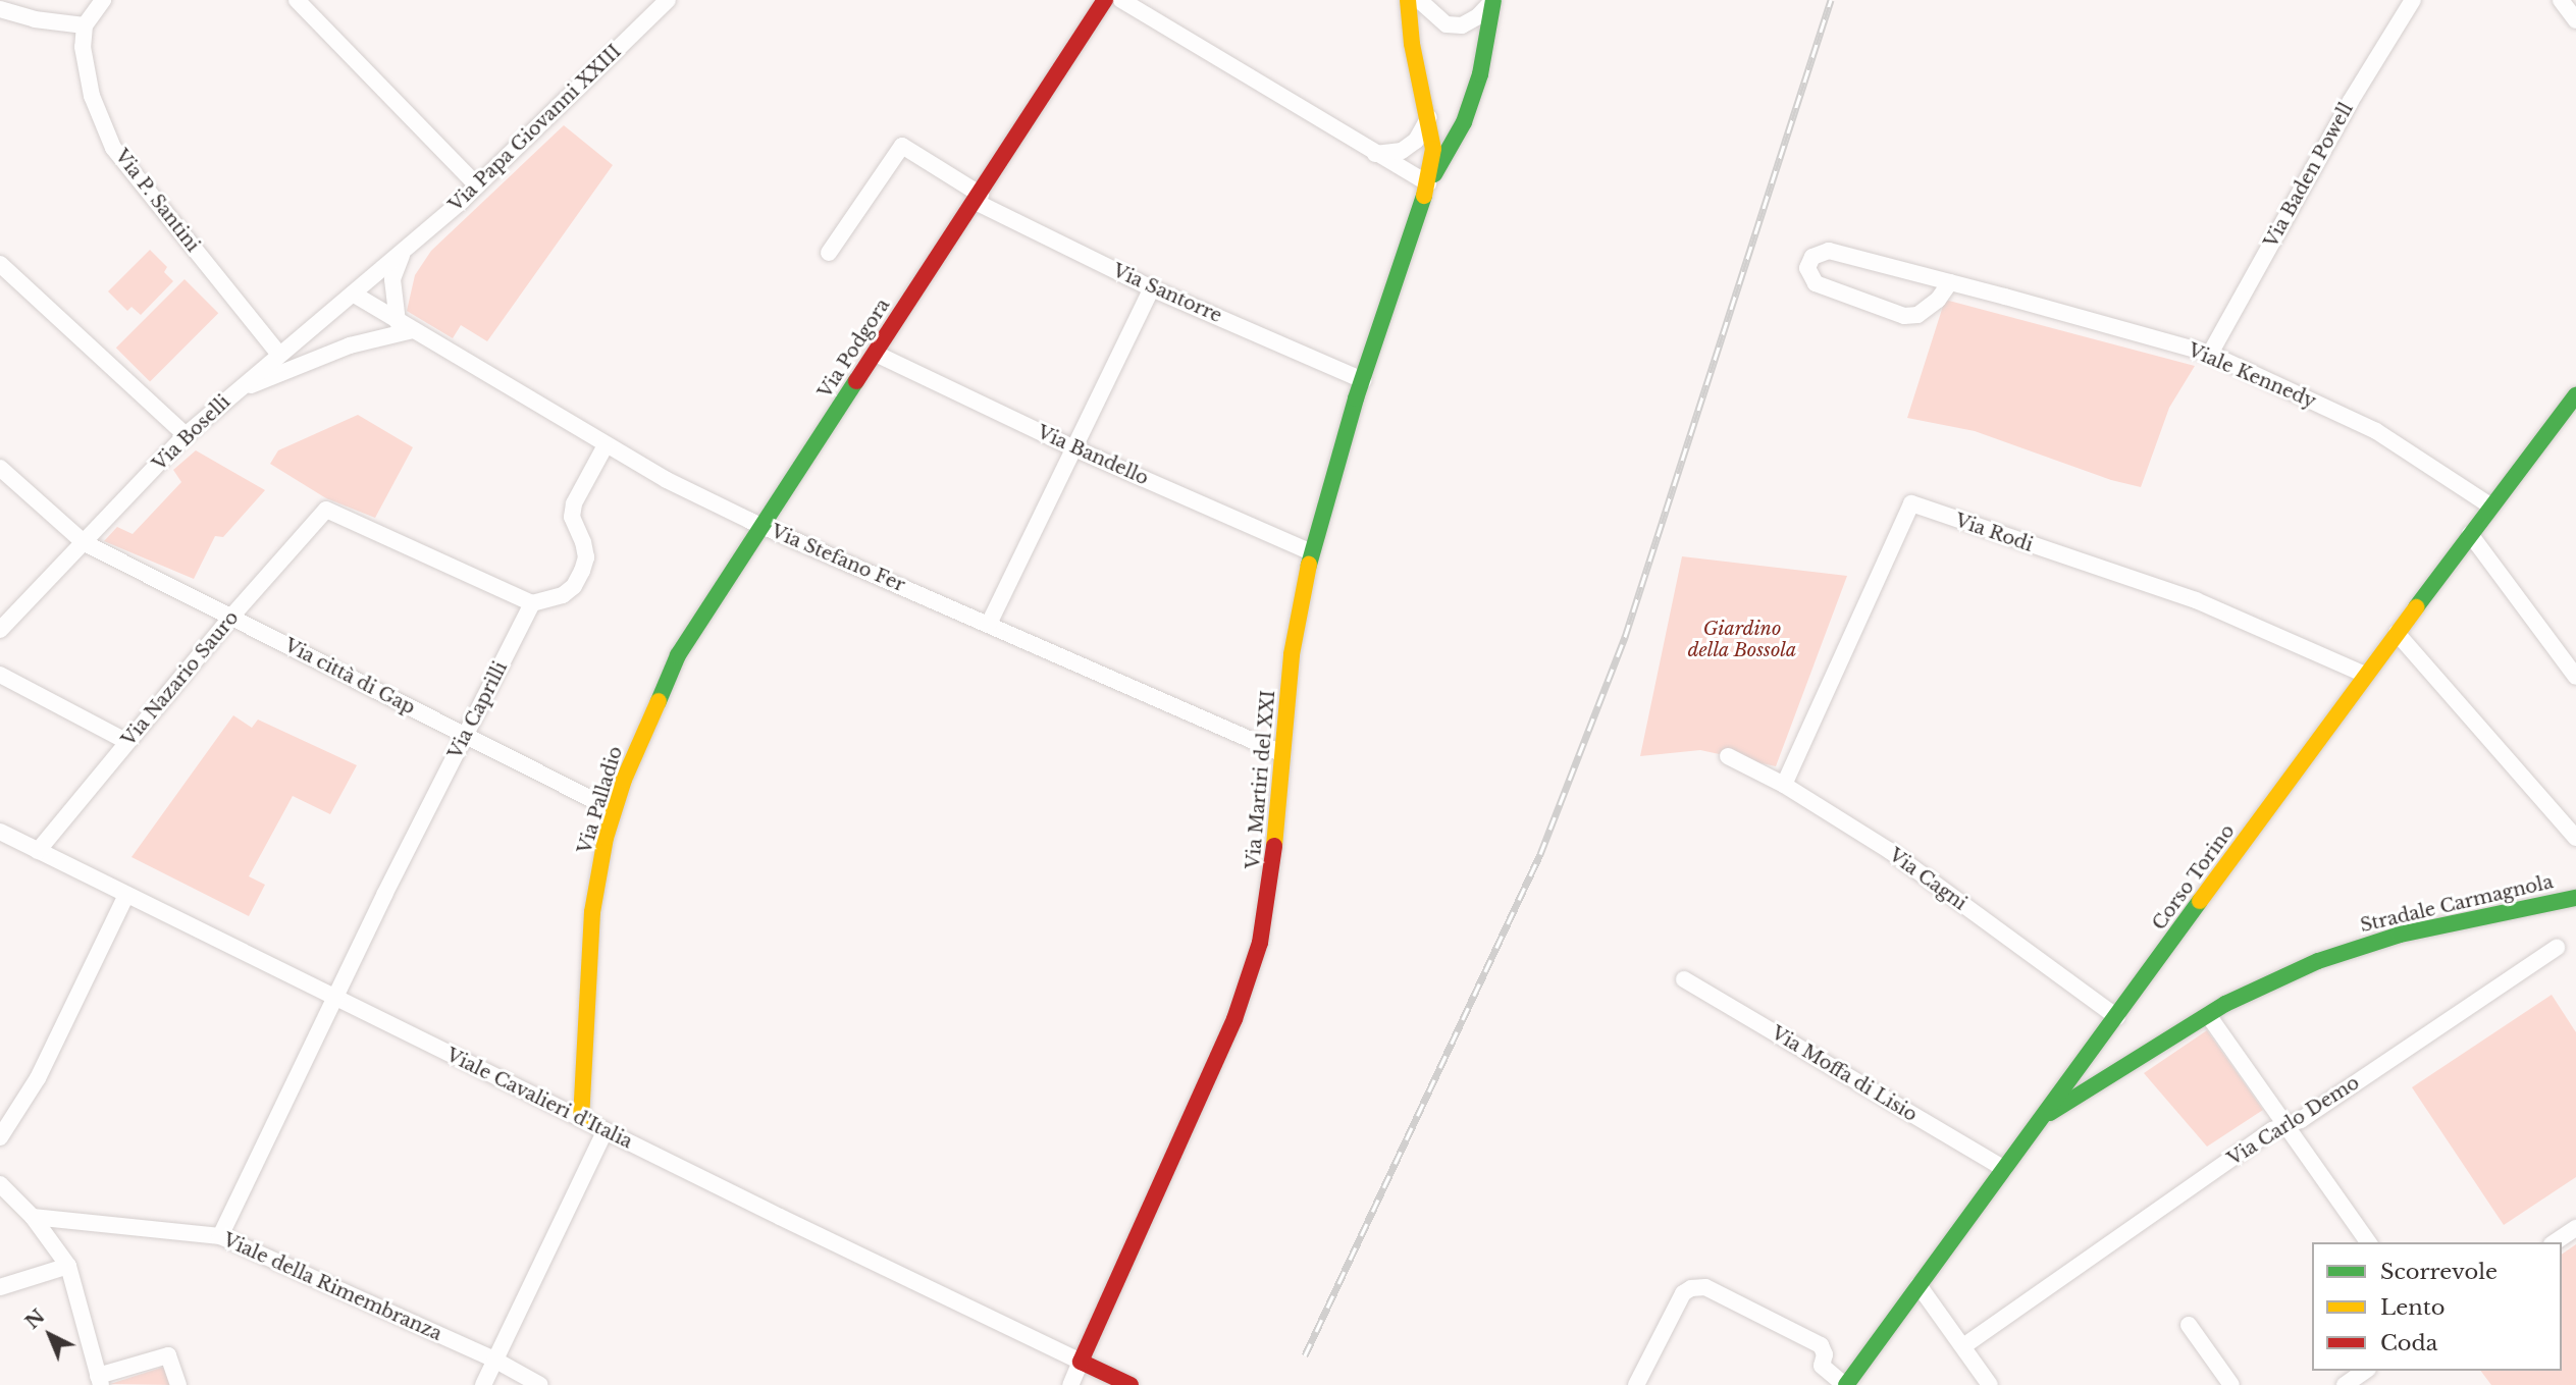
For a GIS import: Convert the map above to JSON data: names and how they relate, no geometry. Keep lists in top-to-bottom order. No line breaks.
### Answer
{"streets":{"street":["Via Papa Giovanni XXIII","Via Baden Powell","Via P. Santini","Via Santorre","Via Podgora","Viale Kennedy","Via Boselli","Via Bandello","Via Rodi","Via Stefano Fer","Via città di Gap","Via Nazario Sauro","Via Caprilli","Via Martiri del XXI","Via Palladio","Corso Torino","Via Cagni","Stradale Carmagnola","Via Moffa di Lisio","Viale Cavalieri d'Italia","Via Carlo Demo","Viale della Rimembranza"]},"crossings":[["Via Papa Giovanni XXIII","Via Boselli"],["Via Baden Powell","Viale Kennedy"],["Via P. Santini","Via Boselli"],["Via Santorre","Via Podgora"],["Via Santorre","Via Martiri del XXI"],["Via Podgora","Via Bandello"],["Via Podgora","Via Stefano Fer"],["Via Podgora","Via Palladio"],["Viale Kennedy","Corso Torino"],["Via Boselli","Via Stefano Fer"],["Via Boselli","Via città di Gap"],["Via Bandello","Via Martiri del XXI"],["Via Rodi","Corso Torino"],["Via Rodi","Via Cagni"],["Via Stefano Fer","Via Martiri del XXI"],["Via Stefano Fer","Via Palladio"],["Via città di Gap","Via Nazario Sauro"],["Via città di Gap","Via Caprilli"],["Via città di Gap","Via Palladio"],["Via Nazario Sauro","Via Caprilli"],["Via Nazario Sauro","Viale Cavalieri d'Italia"],["Via Caprilli","Viale Cavalieri d'Italia"],["Via Caprilli","Viale della Rimembranza"],["Via Martiri del XXI","Viale Cavalieri d'Italia"],["Via Palladio","Viale Cavalieri d'Italia"],["Corso Torino","Via Cagni"],["Corso Torino","Stradale Carmagnola"],["Corso Torino","Via Moffa di Lisio"]],"parks":["Giardino della Bossola"],"legend":["Scorrevole","Lento","Coda"],"north":"top left"}
